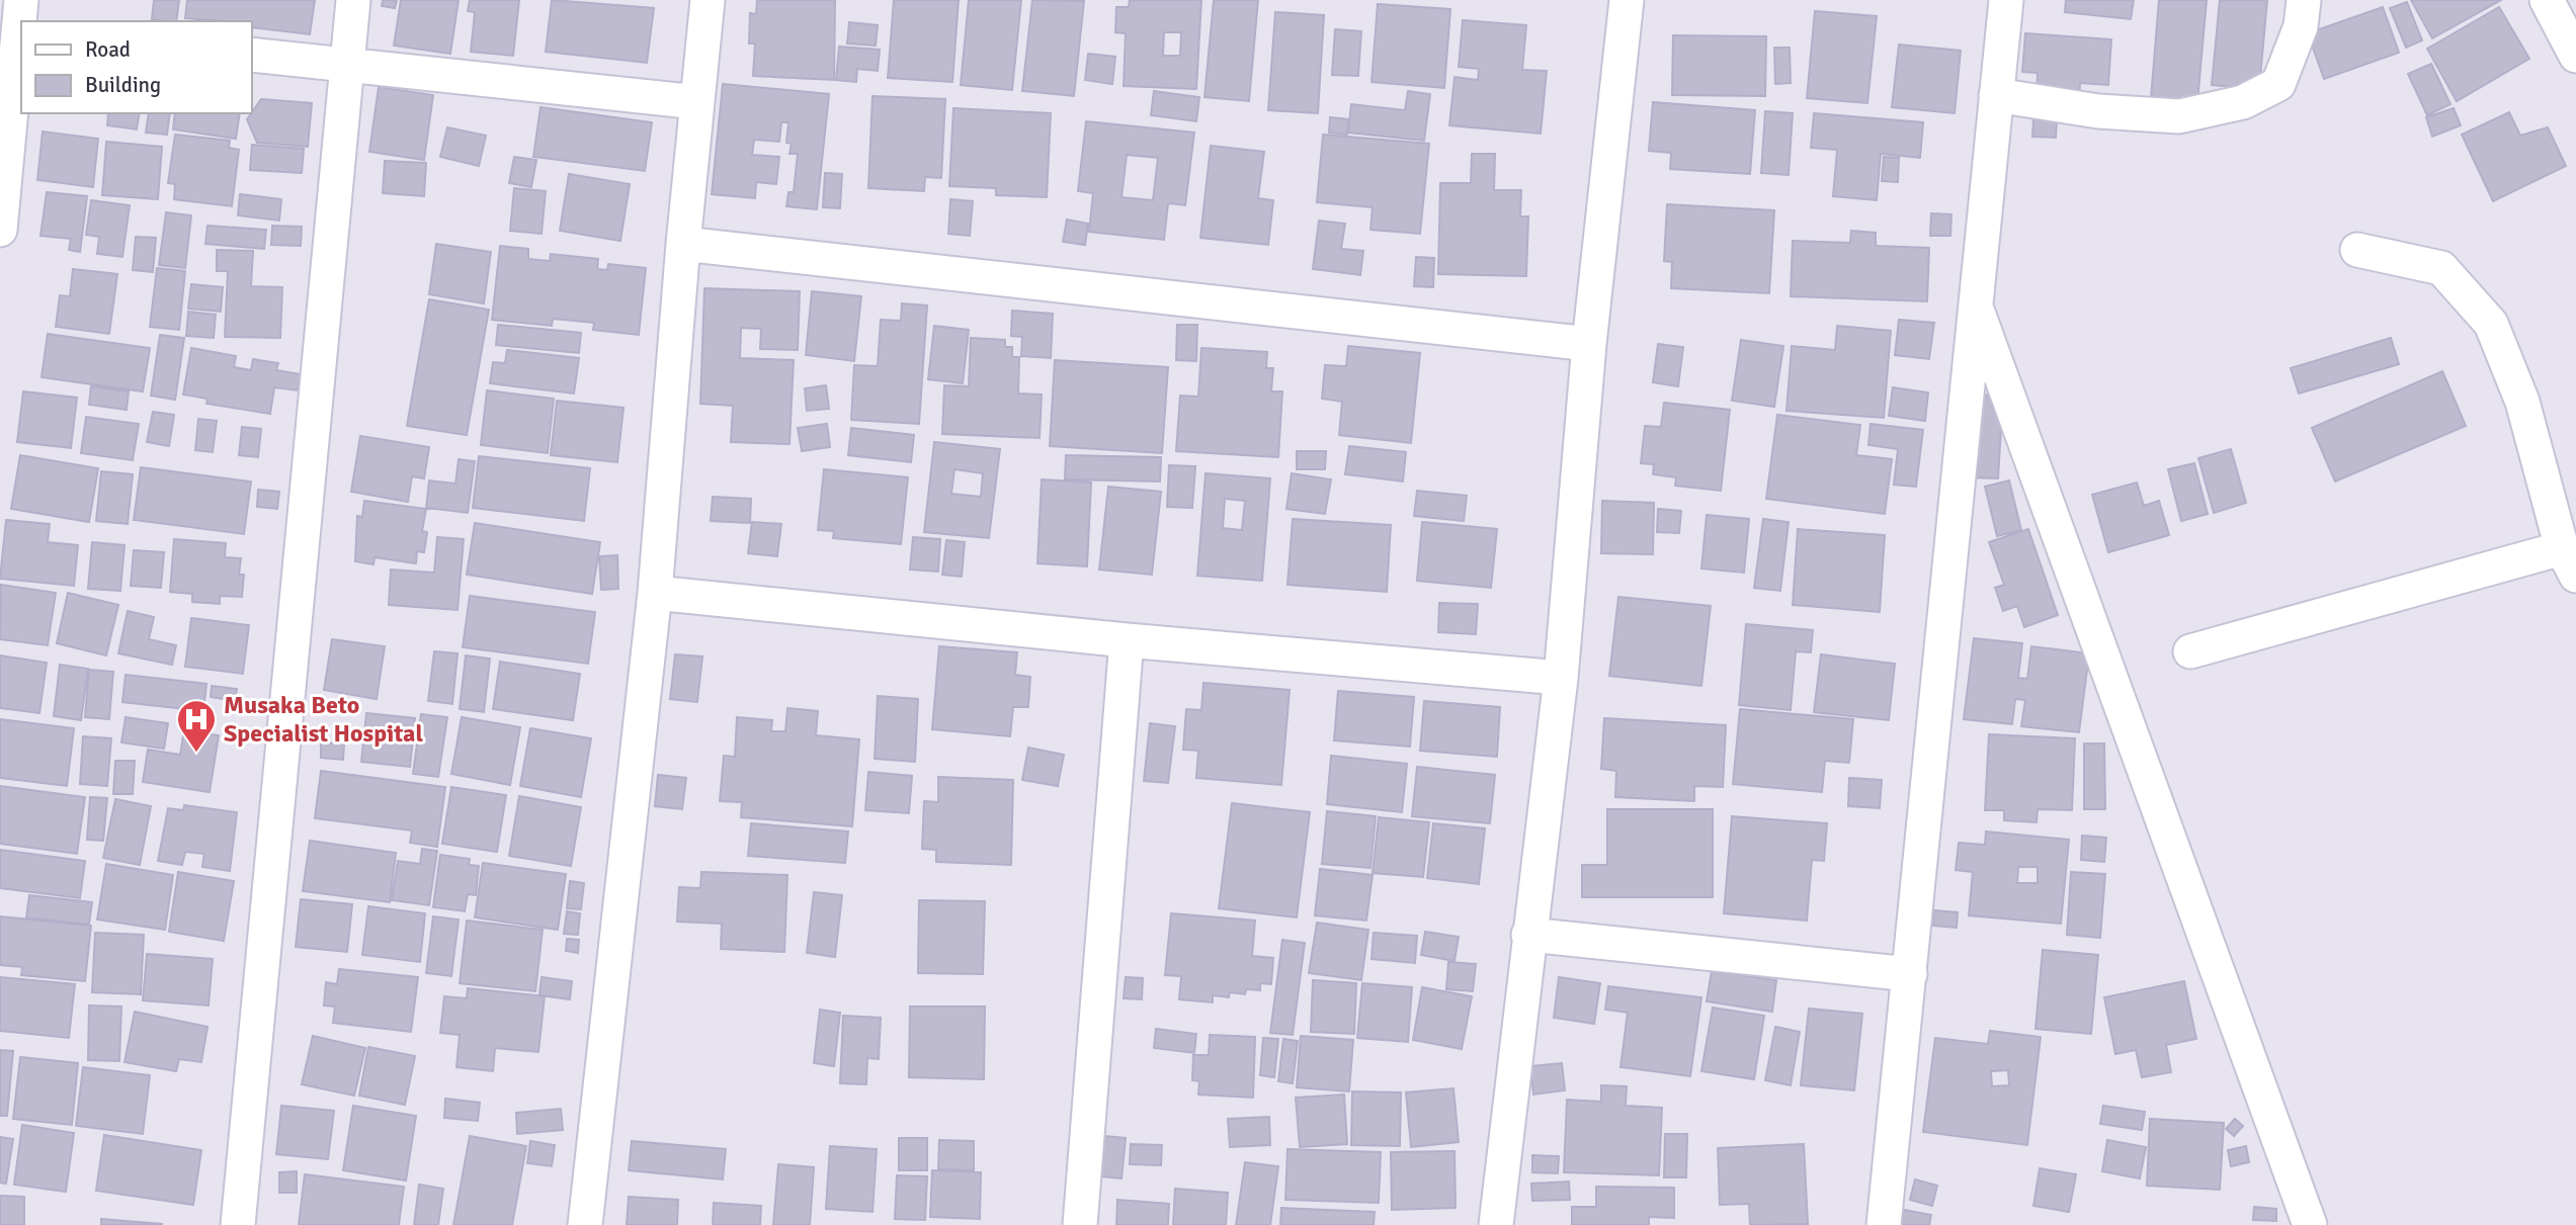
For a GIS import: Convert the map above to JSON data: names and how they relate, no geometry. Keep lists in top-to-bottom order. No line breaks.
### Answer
{"places":{"hospital":["Musaka Beto Specialist Hospital"]},"legend":["Road","Building"]}
